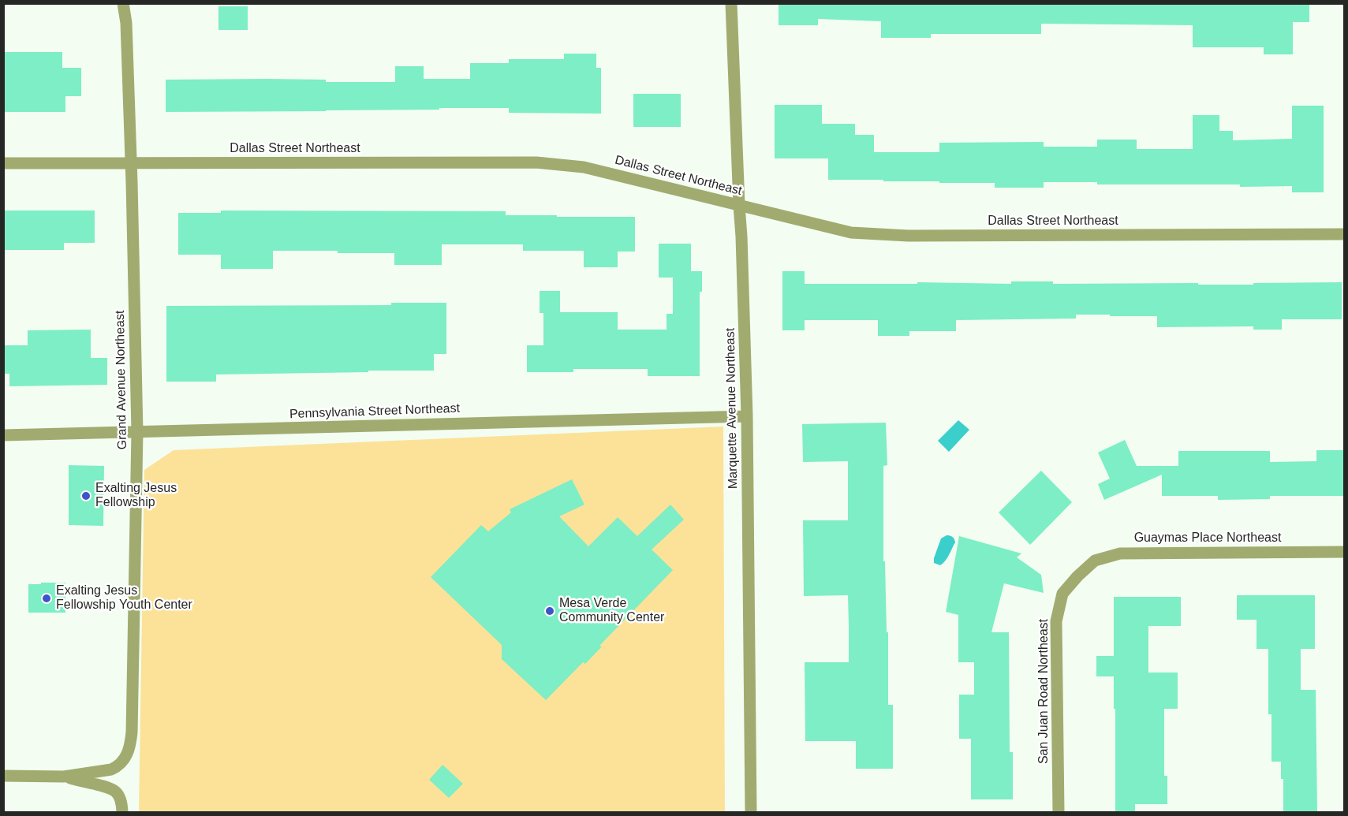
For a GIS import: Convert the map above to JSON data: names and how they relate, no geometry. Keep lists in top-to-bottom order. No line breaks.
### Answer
{"streets":{"street":["Dallas Street Northeast","Grand Avenue Northeast","Marquette Avenue Northeast","Pennsylvania Street Northeast","Guaymas Place Northeast","San Juan Road Northeast"]},"crossings":[["Dallas Street Northeast","Grand Avenue Northeast"],["Dallas Street Northeast","Marquette Avenue Northeast"],["Grand Avenue Northeast","Pennsylvania Street Northeast"],["Marquette Avenue Northeast","Pennsylvania Street Northeast"],["Guaymas Place Northeast","San Juan Road Northeast"]],"places":["Exalting Jesus Fellowship","Exalting Jesus Fellowship Youth Center","Mesa Verde Community Center"]}
